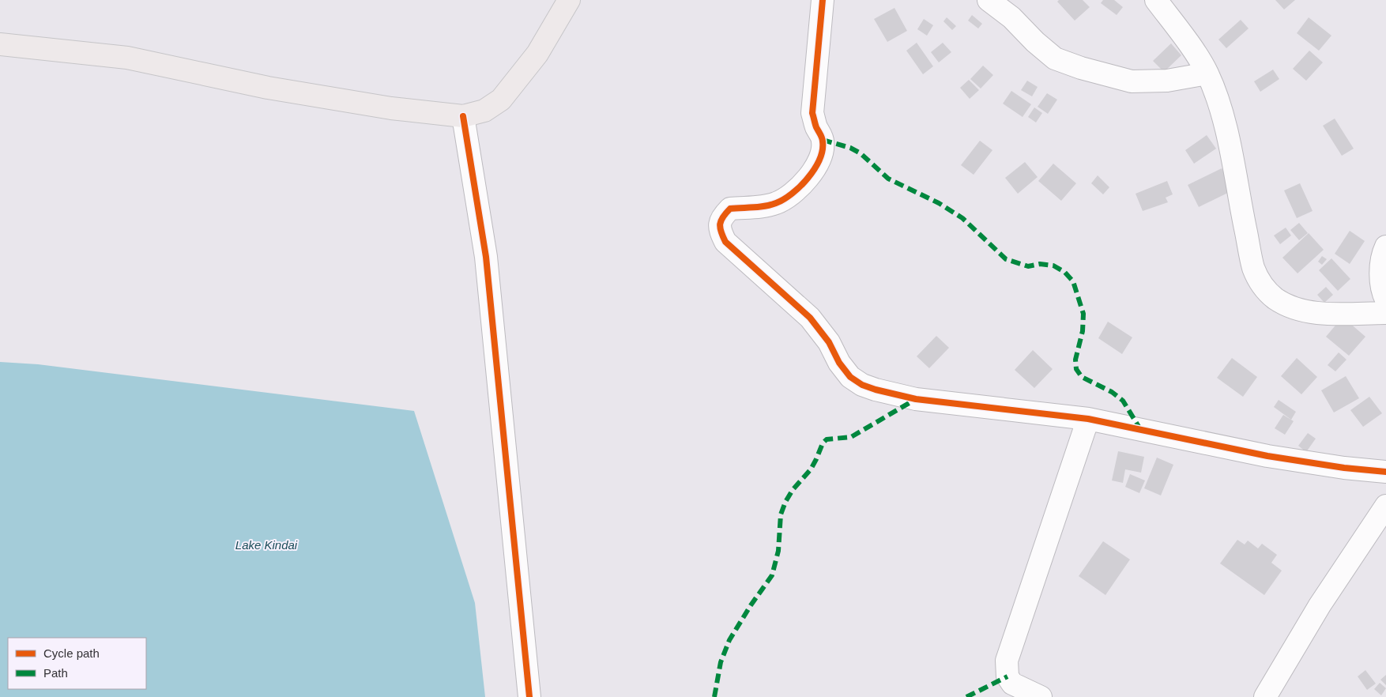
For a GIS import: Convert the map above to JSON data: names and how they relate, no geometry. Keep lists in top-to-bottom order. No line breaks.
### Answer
{"water":["Lake Kindai"],"legend":["Cycle path","Path"]}
